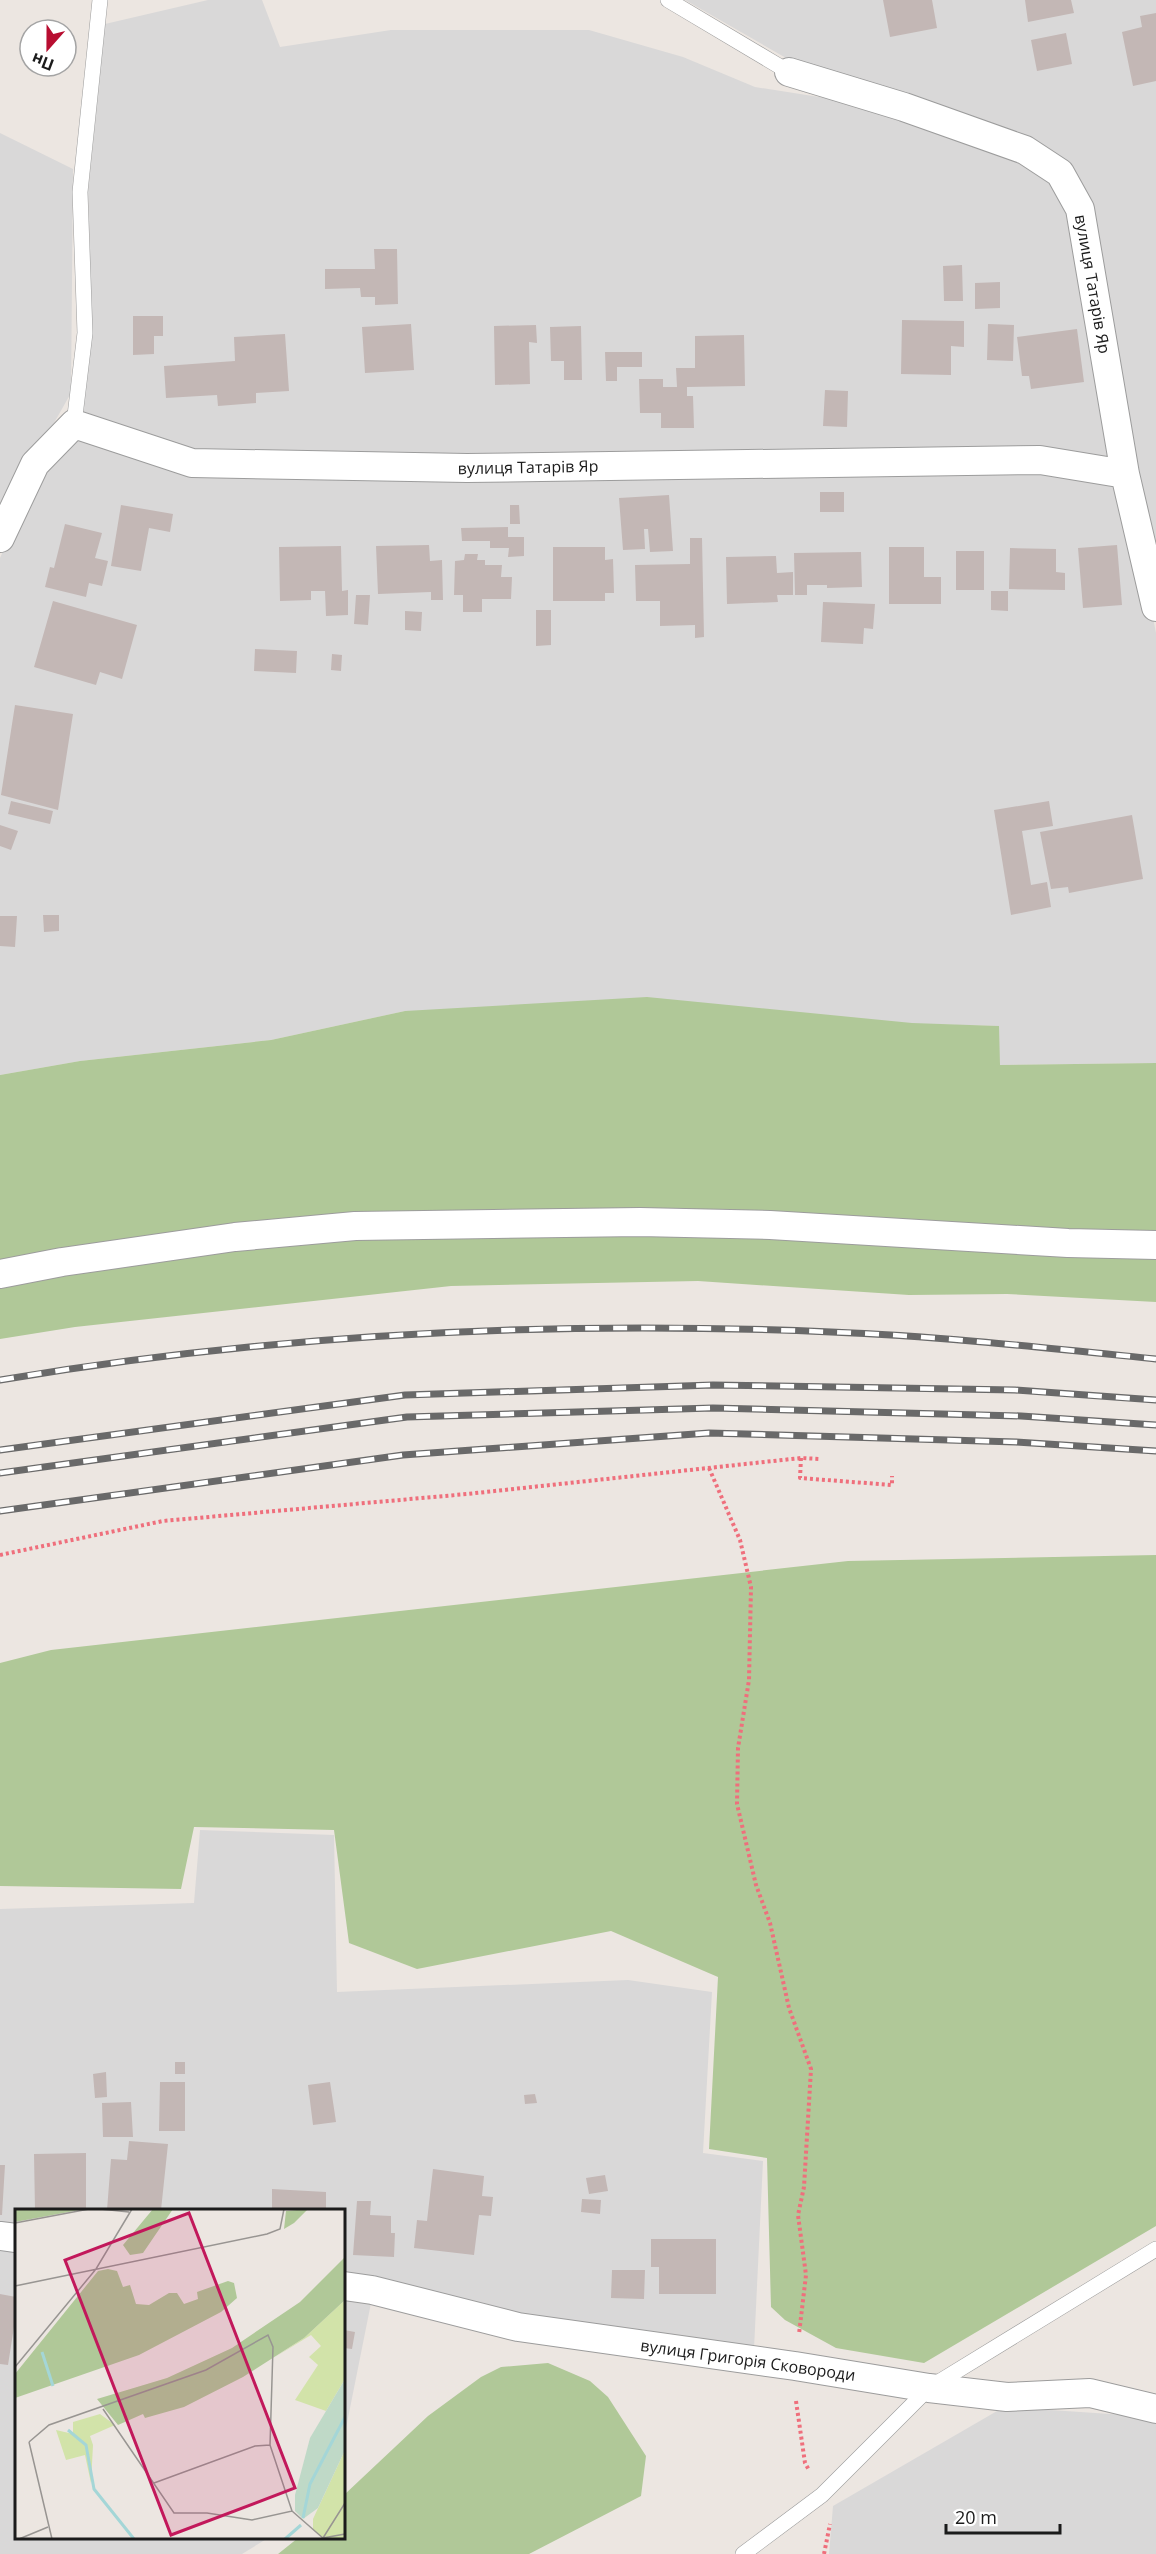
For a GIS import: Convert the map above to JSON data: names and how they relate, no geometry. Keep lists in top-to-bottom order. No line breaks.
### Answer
{"streets":{"street":["вулиця Татарів Яр","вулиця Григорія Сковороди"]},"scale_bar":"20 m","north":"bottom"}
